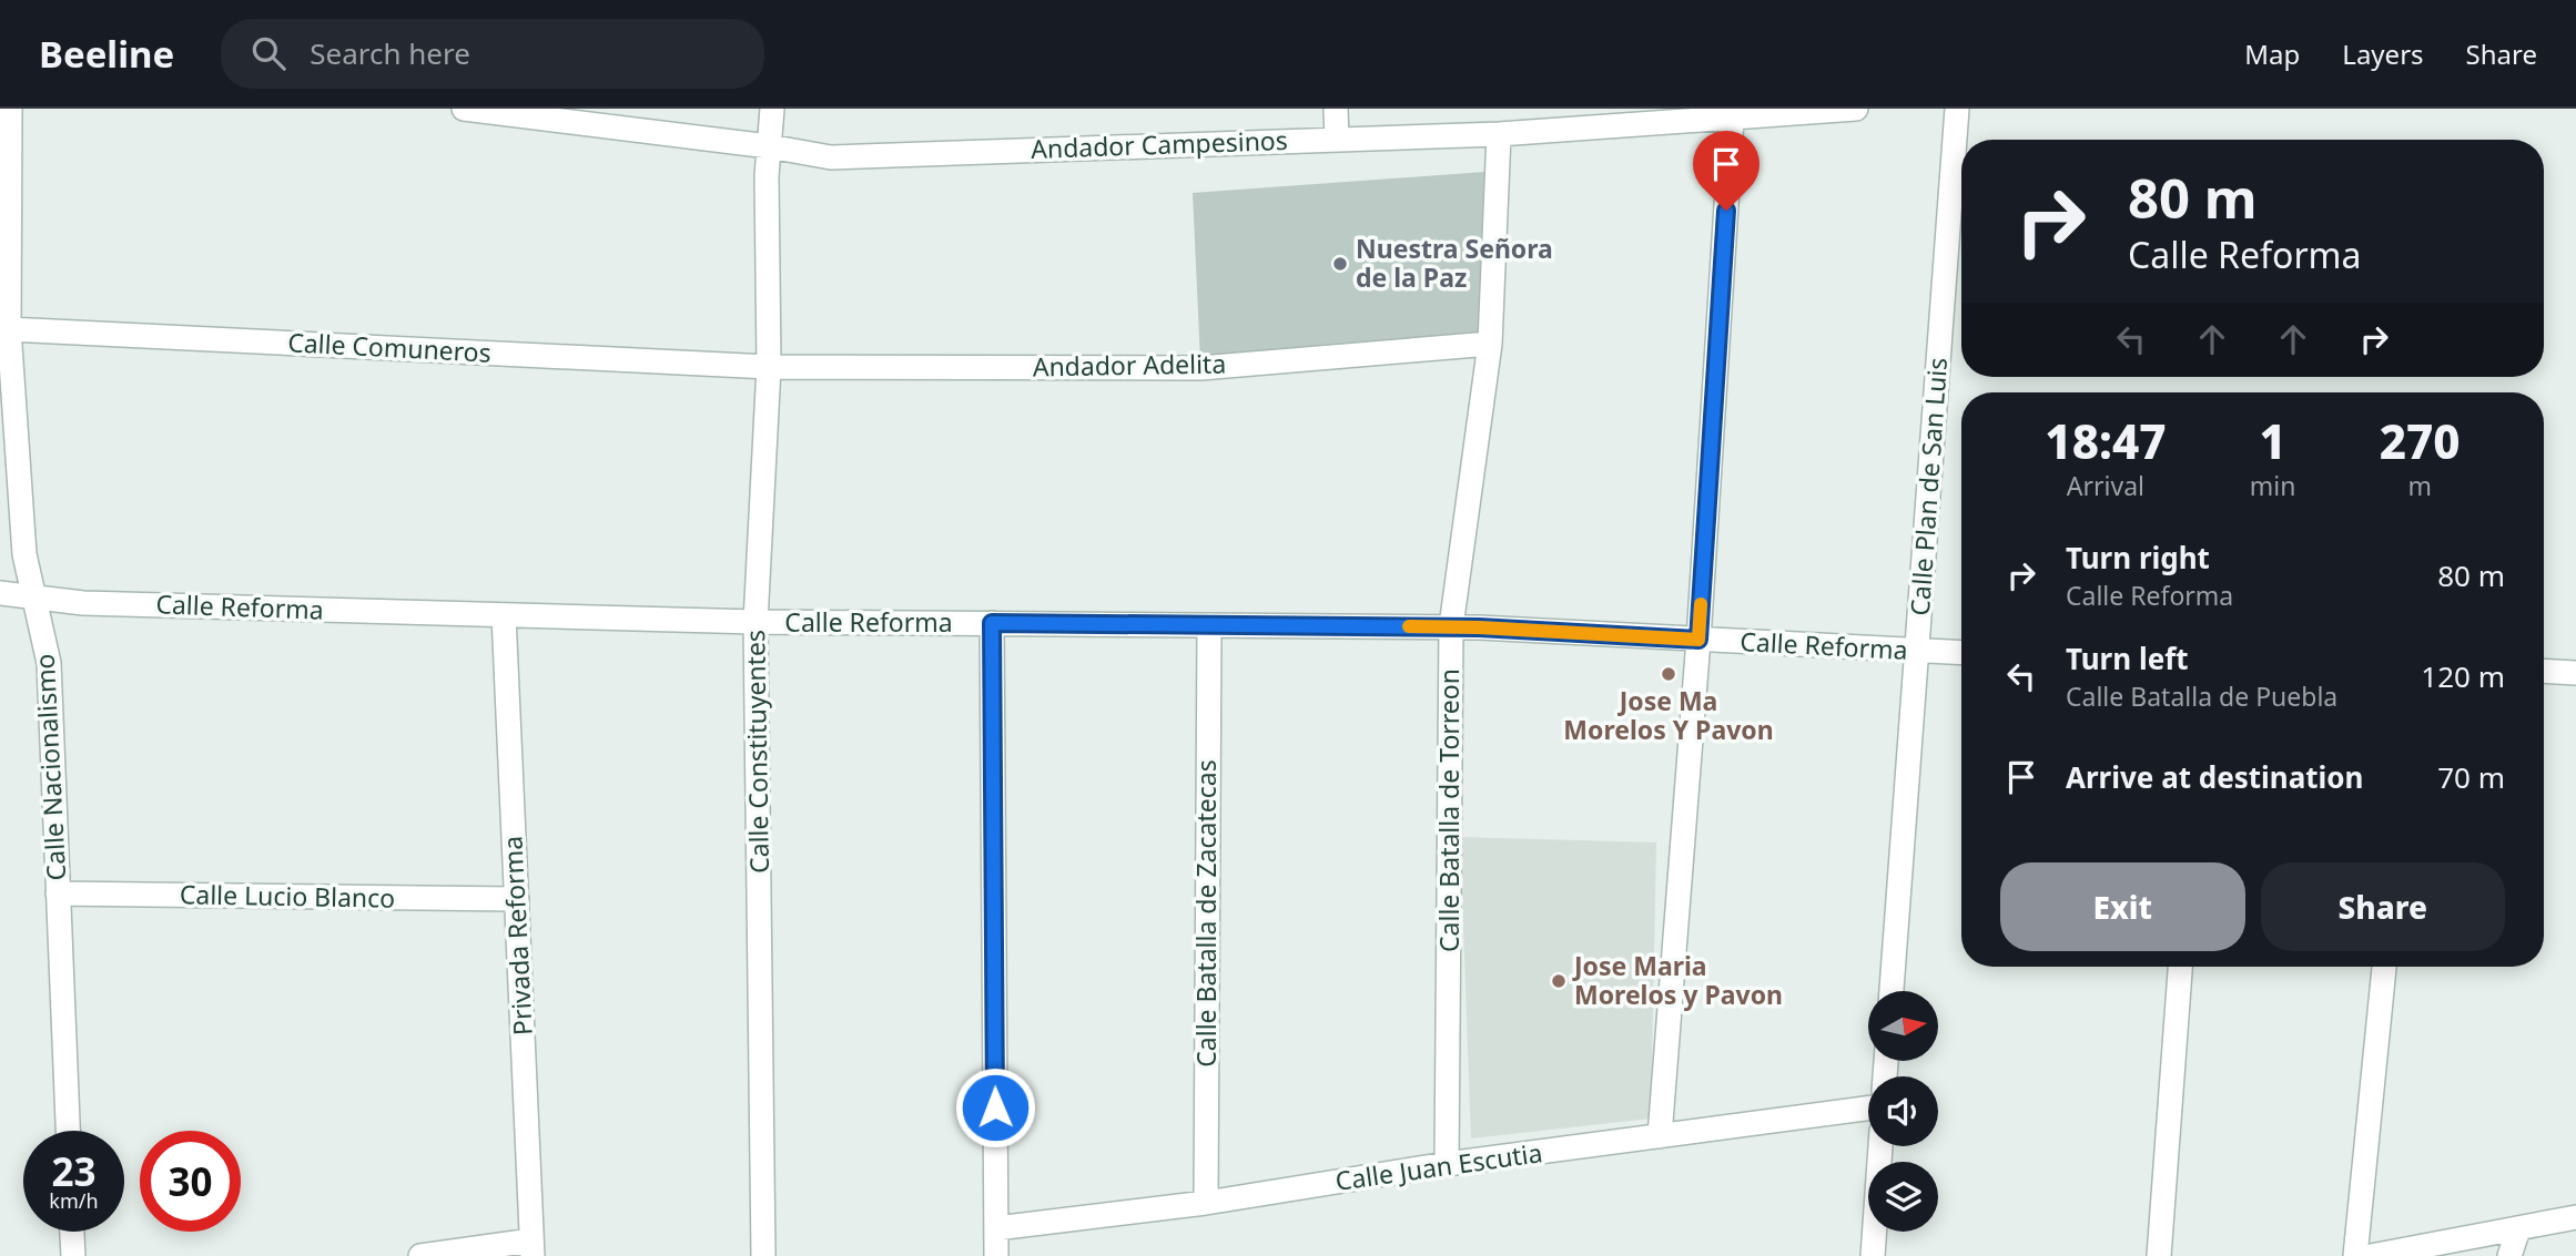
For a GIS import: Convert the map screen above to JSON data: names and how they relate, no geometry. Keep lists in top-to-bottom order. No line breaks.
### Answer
{"streets":{"street":["Andador Campesinos","Calle Comuneros","Andador Adelita","Calle Plan de San Luis","Calle Reforma","Calle Constituyentes","Calle Nacionalismo","Calle Batalla de Torreon","Calle Lucio Blanco","Calle Batalla de Zacatecas","Privada Reforma","Calle Juan Escutia"]},"crossings":[["Andador Campesinos","Calle Constituyentes"],["Andador Campesinos","Calle Batalla de Torreon"],["Calle Comuneros","Andador Adelita"],["Calle Comuneros","Calle Constituyentes"],["Calle Comuneros","Calle Nacionalismo"],["Andador Adelita","Calle Constituyentes"],["Andador Adelita","Calle Batalla de Torreon"],["Calle Plan de San Luis","Calle Reforma"],["Calle Reforma","Calle Constituyentes"],["Calle Reforma","Calle Nacionalismo"],["Calle Reforma","Calle Batalla de Torreon"],["Calle Reforma","Calle Batalla de Zacatecas"],["Calle Reforma","Privada Reforma"],["Calle Nacionalismo","Calle Lucio Blanco"],["Calle Batalla de Torreon","Calle Juan Escutia"],["Calle Lucio Blanco","Privada Reforma"],["Calle Batalla de Zacatecas","Calle Juan Escutia"]],"places":["Nuestra Señora de la Paz","Jose Ma Morelos Y Pavon","Jose Maria Morelos y Pavon"],"north":"right","page":{"header":"Beeline","search":"Search here","nav":["Map","Layers","Share"],"turn":["80 m","Calle Reforma"],"eta":["18:47","Arrival","1","min","270","m"],"list":[{"name":"Turn right","note":"Calle Reforma","value":"80 m"},{"name":"Turn left","note":"Calle Batalla de Puebla","value":"120 m"},{"name":"Arrive at destination","value":"70 m"}],"buttons":["Exit","Share"],"speed":"23 km/h","limit":"30"}}
